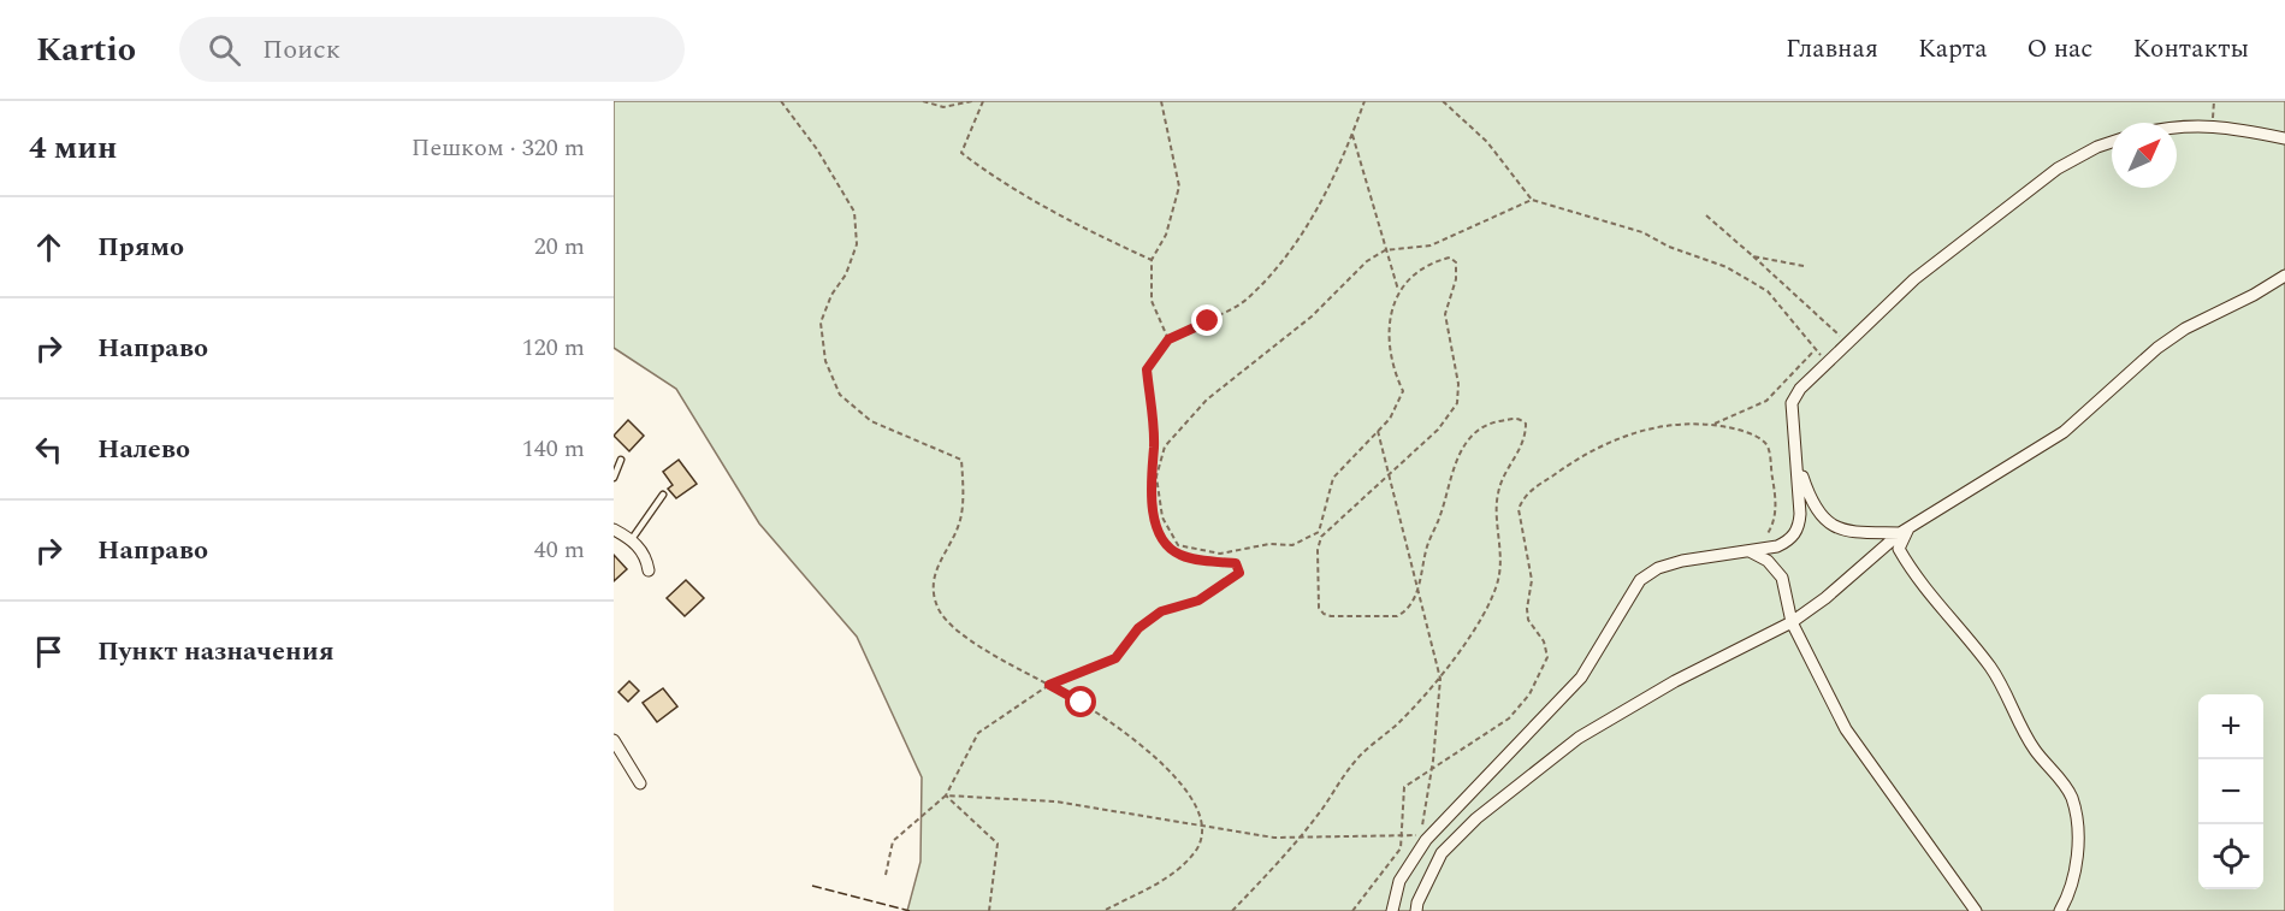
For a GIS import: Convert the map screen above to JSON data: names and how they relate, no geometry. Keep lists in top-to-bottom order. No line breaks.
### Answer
{"north":"top right","page":{"header":"Kartio","search":"Поиск","nav":["Главная","Карта","О нас","Контакты"],"heading":["4 мин","Пешком · 320 m"],"list":[["Прямо","20 m"],["Направо","120 m"],["Налево","140 m"],["Направо","40 m"],"Пункт назначения"],"map_buttons":["+","−"]}}
